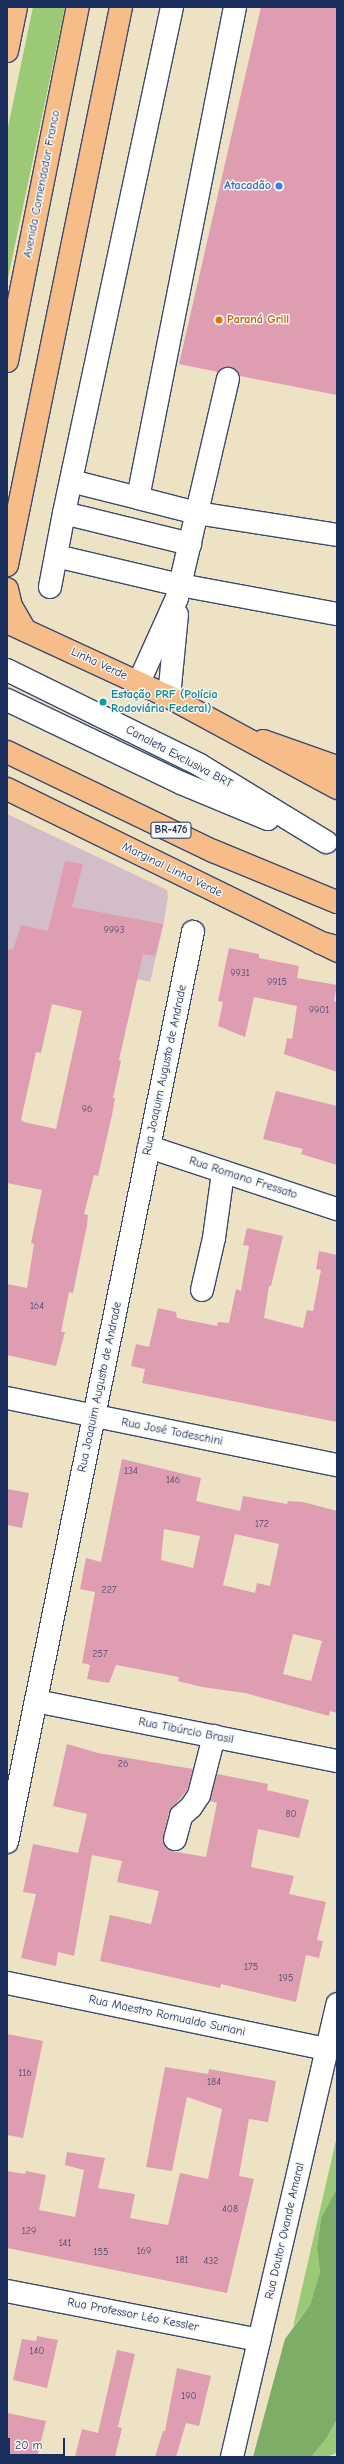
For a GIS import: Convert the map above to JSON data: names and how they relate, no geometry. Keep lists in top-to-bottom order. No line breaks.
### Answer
{"streets":{"main road":["Avenida Comendador Franco","Linha Verde","BR-476","Marginal Linha Verde"],"street":["Canaleta Exclusiva BRT","Rua Joaquim Augusto de Andrade","Rua Romano Fressato","Rua José Todeschini","Rua Tibúrcio Brasil","Rua Maestro Romualdo Suriani","Rua Doutor Ovande Amaral","Rua Professor Léo Kessler"]},"crossings":[["Rua Joaquim Augusto de Andrade","Rua Romano Fressato"],["Rua Joaquim Augusto de Andrade","Rua José Todeschini"],["Rua Joaquim Augusto de Andrade","Rua Tibúrcio Brasil"],["Rua Maestro Romualdo Suriani","Rua Doutor Ovande Amaral"],["Rua Doutor Ovande Amaral","Rua Professor Léo Kessler"]],"places":["Atacadão","Paraná Grill","Estação PRF (Polícia Rodoviária Federal)"],"house_numbers":["9993","9931","9915","9901","96","164","134","146","172","227","257","26","80","175","195","116","184","408","129","141","169","155","181","432","140","190"],"scale_bar":"20 m"}
